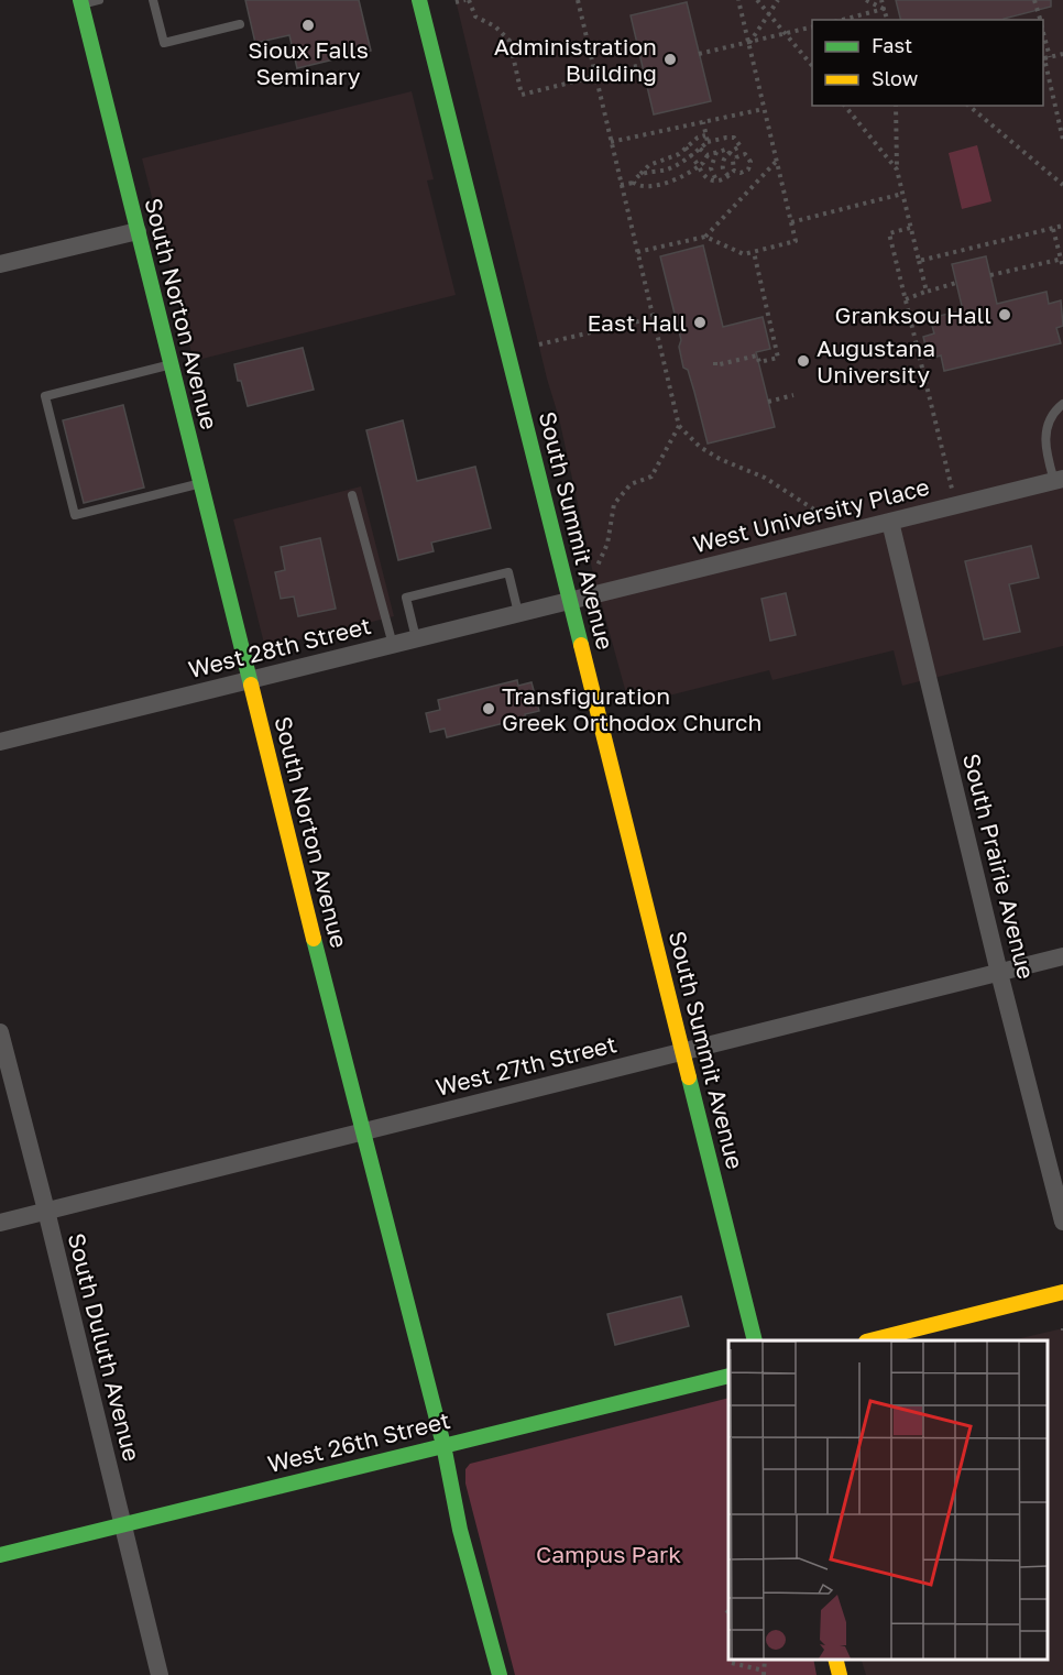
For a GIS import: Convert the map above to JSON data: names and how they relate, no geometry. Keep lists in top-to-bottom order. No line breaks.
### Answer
{"streets":{"street":["South Norton Avenue","West University Place","South Summit Avenue","West 28th Street","South Prairie Avenue","West 27th Street","South Duluth Avenue","West 26th Street"]},"crossings":[["South Norton Avenue","West 28th Street"],["South Norton Avenue","West 27th Street"],["South Norton Avenue","West 26th Street"],["West University Place","South Summit Avenue"],["West University Place","West 28th Street"],["West University Place","South Prairie Avenue"],["South Summit Avenue","West 28th Street"],["South Summit Avenue","West 27th Street"],["South Prairie Avenue","West 27th Street"],["West 27th Street","South Duluth Avenue"],["South Duluth Avenue","West 26th Street"]],"parks":["Campus Park"],"places":["Sioux Falls Seminary","Administration Building","Granksou Hall","East Hall","Augustana University","Transfiguration Greek Orthodox Church"],"legend":["Fast","Slow"]}
